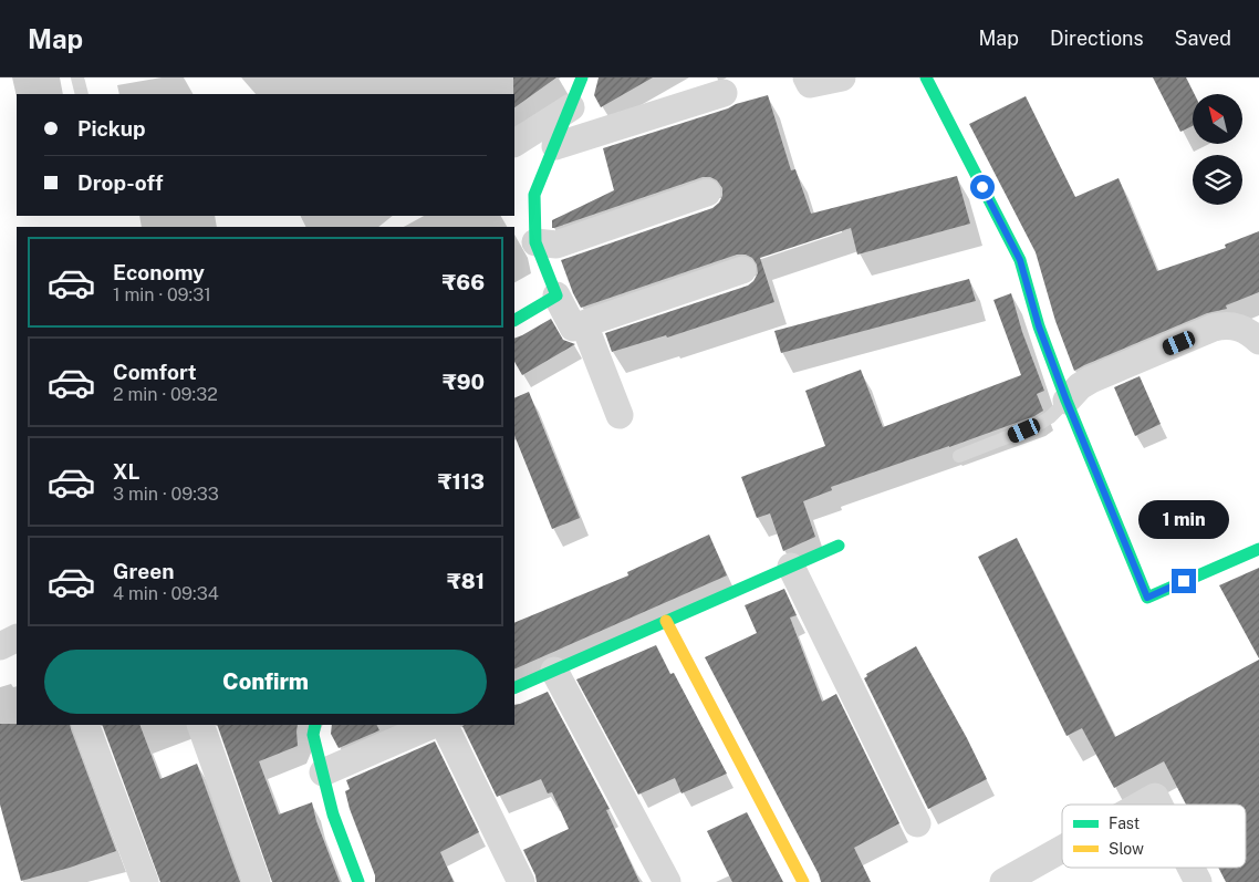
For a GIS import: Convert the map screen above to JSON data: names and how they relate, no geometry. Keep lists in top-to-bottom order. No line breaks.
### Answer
{"legend":["Fast","Slow"],"north":"top left","page":{"header":"Map","nav":["Map","Directions","Saved"],"banner":["Pickup","Drop-off"],"list":[{"name":"Economy","note":"1 min · 09:31","value":"₹66"},{"name":"Comfort","note":"2 min · 09:32","value":"₹90"},{"name":"XL","note":"3 min · 09:33","value":"₹113"},{"name":"Green","note":"4 min · 09:34","value":"₹81"}],"bubble":"1 min","buttons":"Confirm"}}
